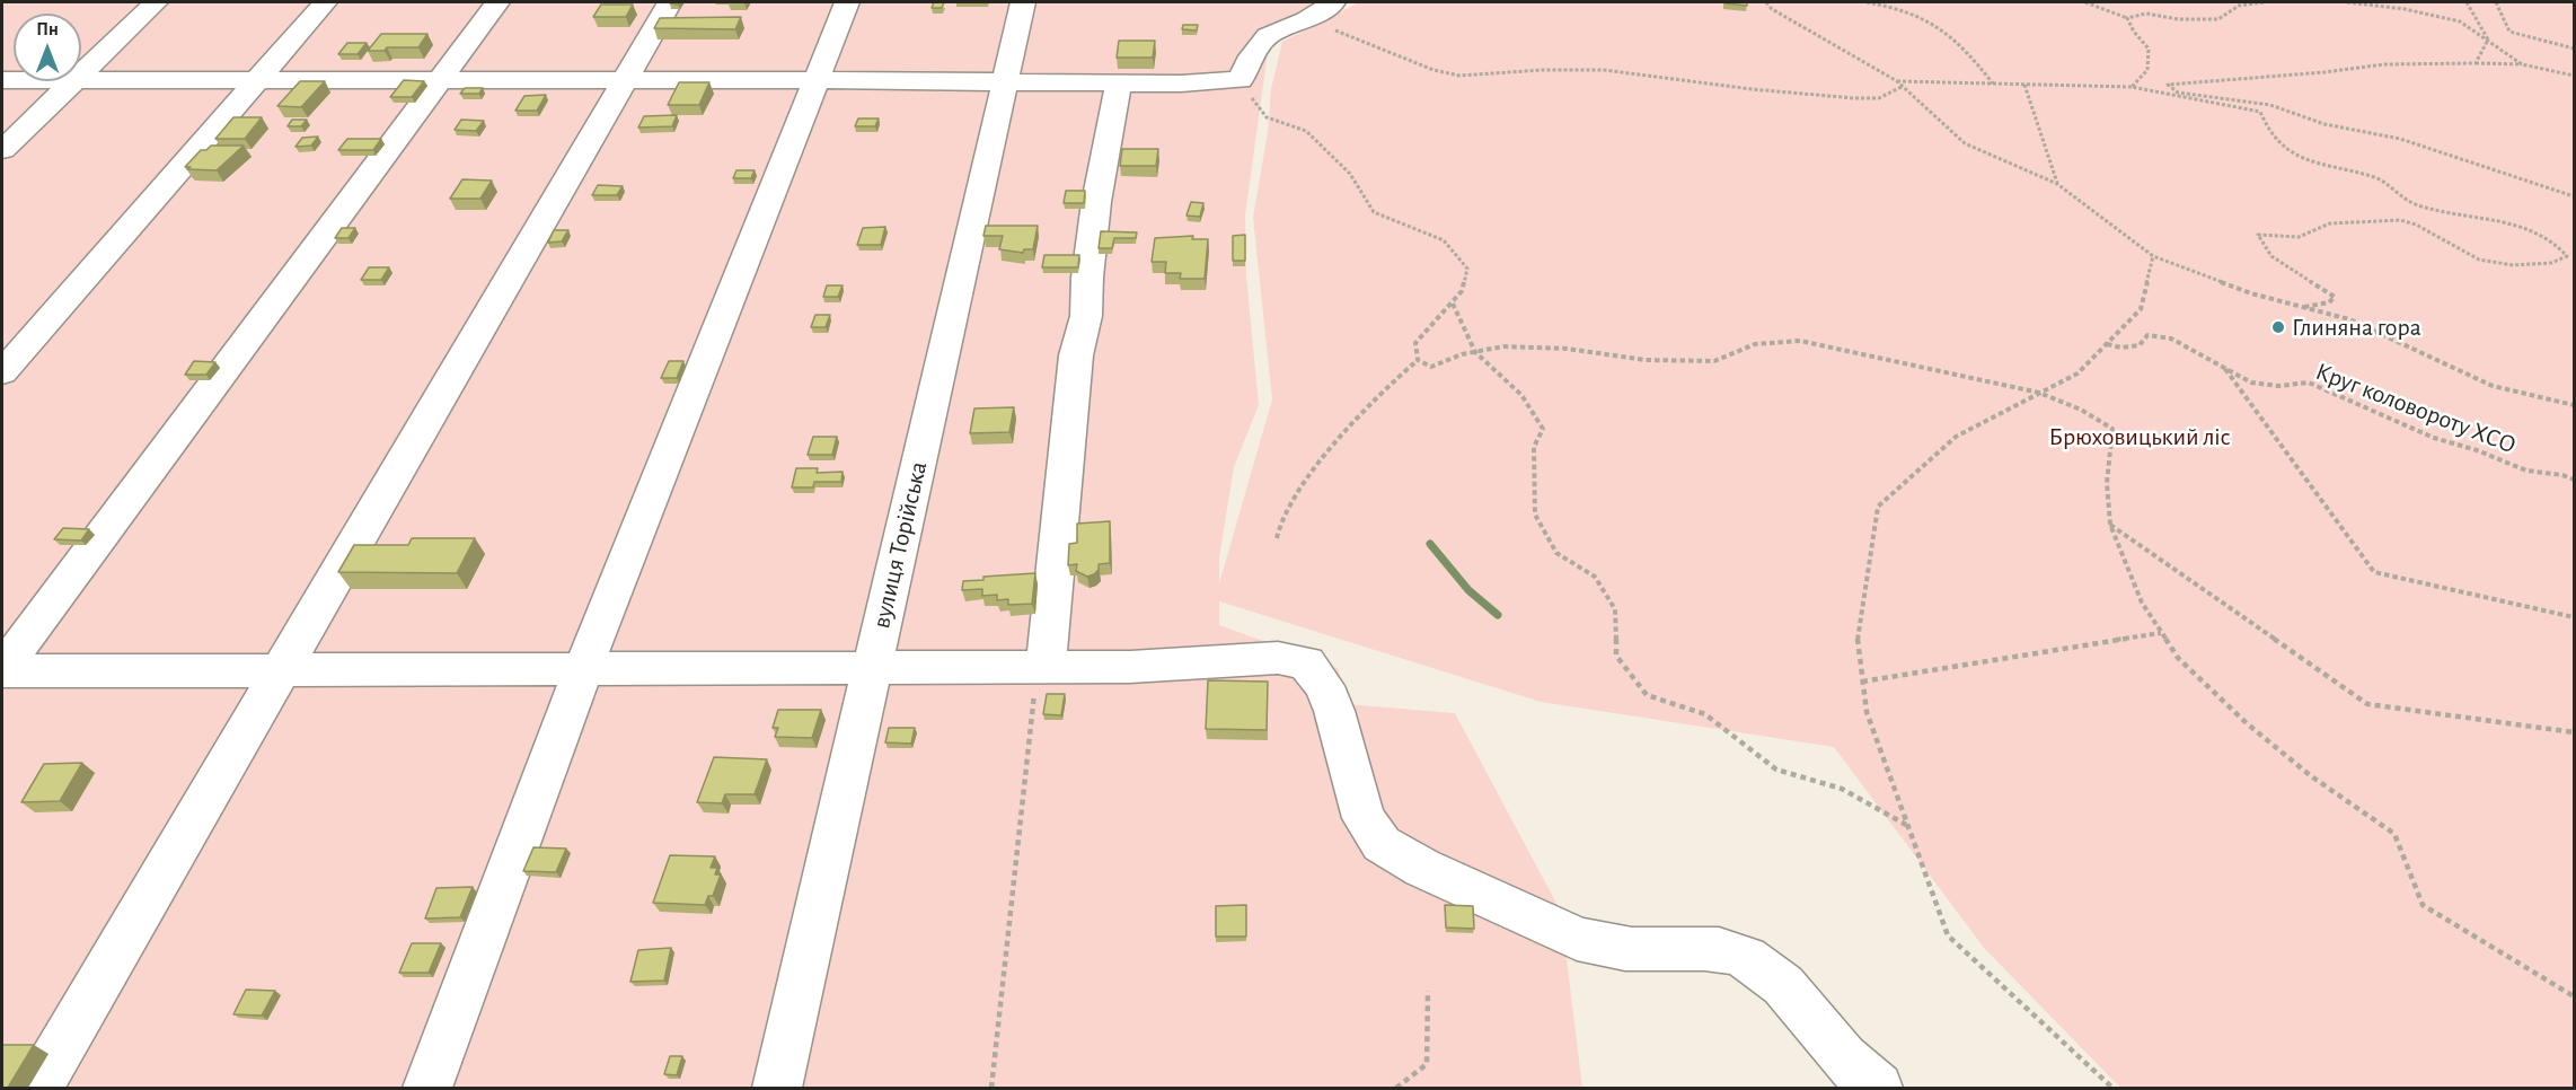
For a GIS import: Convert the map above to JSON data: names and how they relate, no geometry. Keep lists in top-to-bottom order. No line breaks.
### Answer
{"streets":{"street":["вулиця Торійська"],"path":["Круг коловороту ХСО"]},"parks":["Брюховицький ліс"],"places":["Глиняна гора"],"north":"top"}
